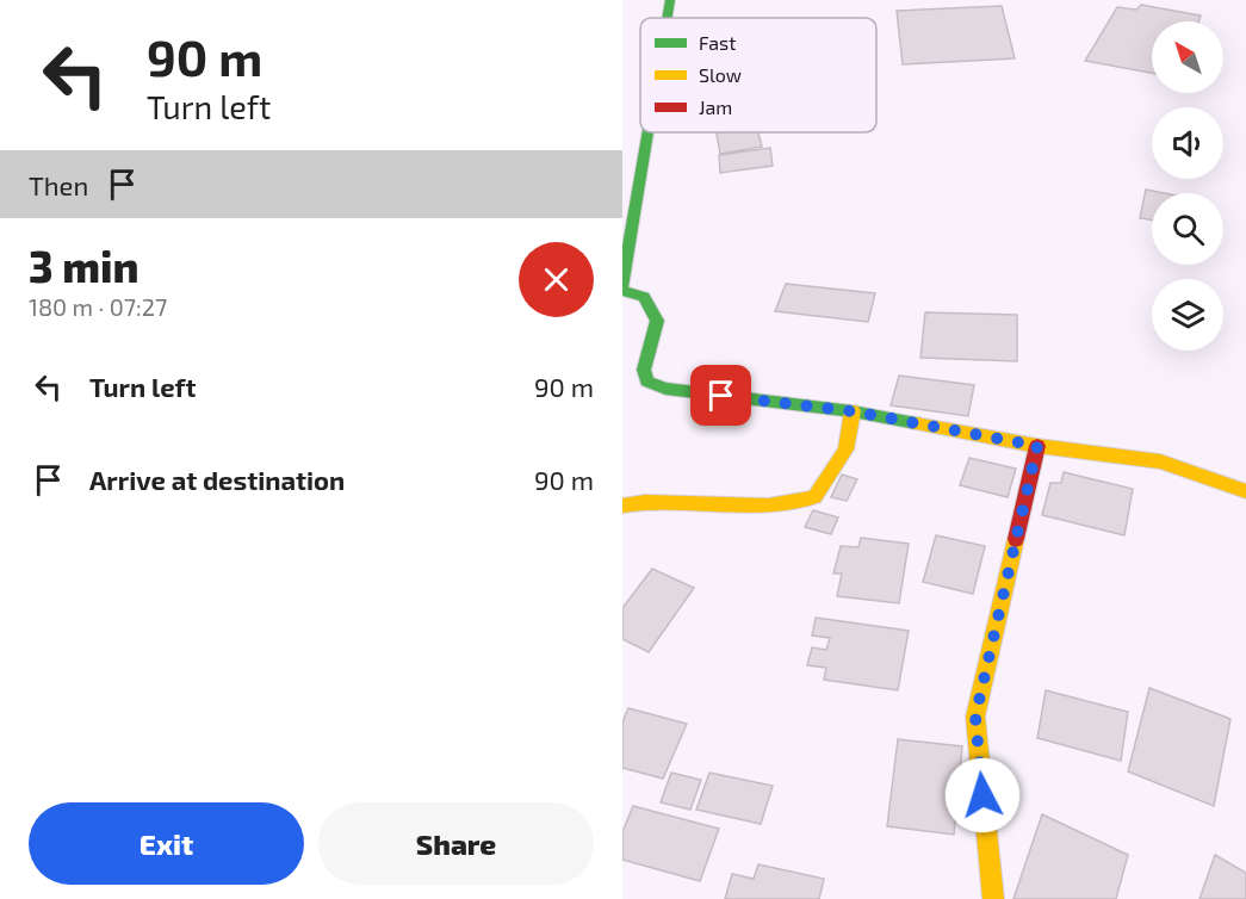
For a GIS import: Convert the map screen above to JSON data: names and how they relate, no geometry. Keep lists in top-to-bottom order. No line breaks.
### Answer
{"legend":["Fast","Slow","Jam"],"north":"top left","page":{"turn":["90 m","Turn left"],"then":"Then","heading":["3 min","180 m · 07:27"],"list":[{"name":"Turn left","value":"90 m"},{"name":"Arrive at destination","value":"90 m"}],"buttons":["Exit","Share"]}}
